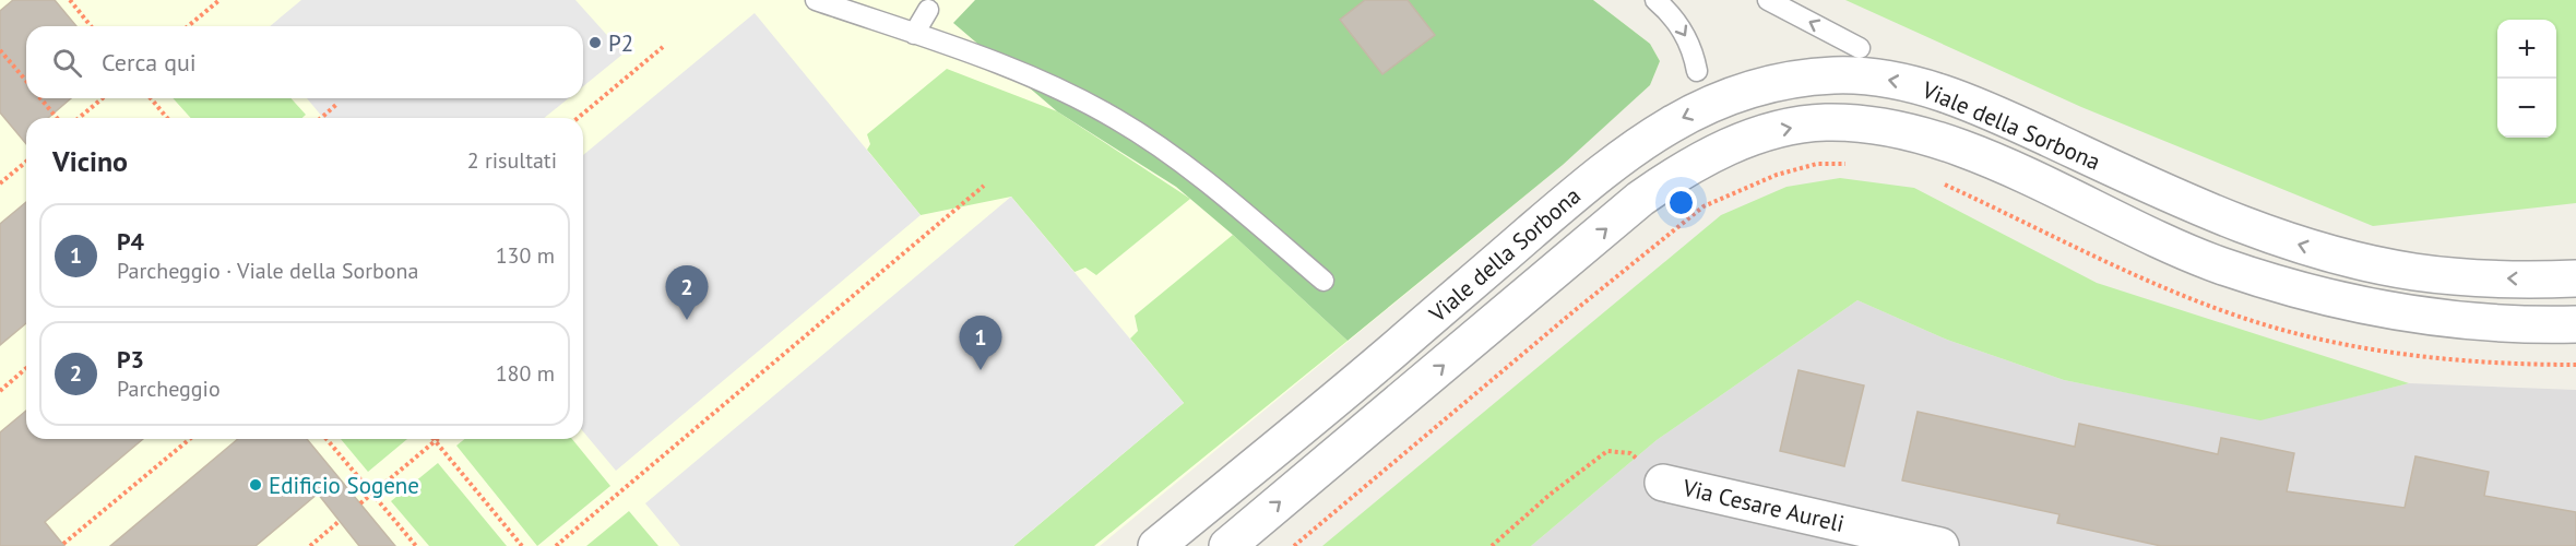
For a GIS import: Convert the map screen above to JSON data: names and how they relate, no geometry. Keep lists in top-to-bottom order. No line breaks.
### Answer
{"streets":{"street":["Viale della Sorbona","Via Cesare Aureli"]},"places":["P2","Edificio Sogene"],"page":{"map_buttons":["+","−"],"search":"Cerca qui","heading":["Vicino","2 risultati"],"list":[{"mark":"1","name":"P4","note":"Parcheggio · Viale della Sorbona","value":"130 m"},{"mark":"2","name":"P3","note":"Parcheggio","value":"180 m"}],"pins":["2","1"]}}
